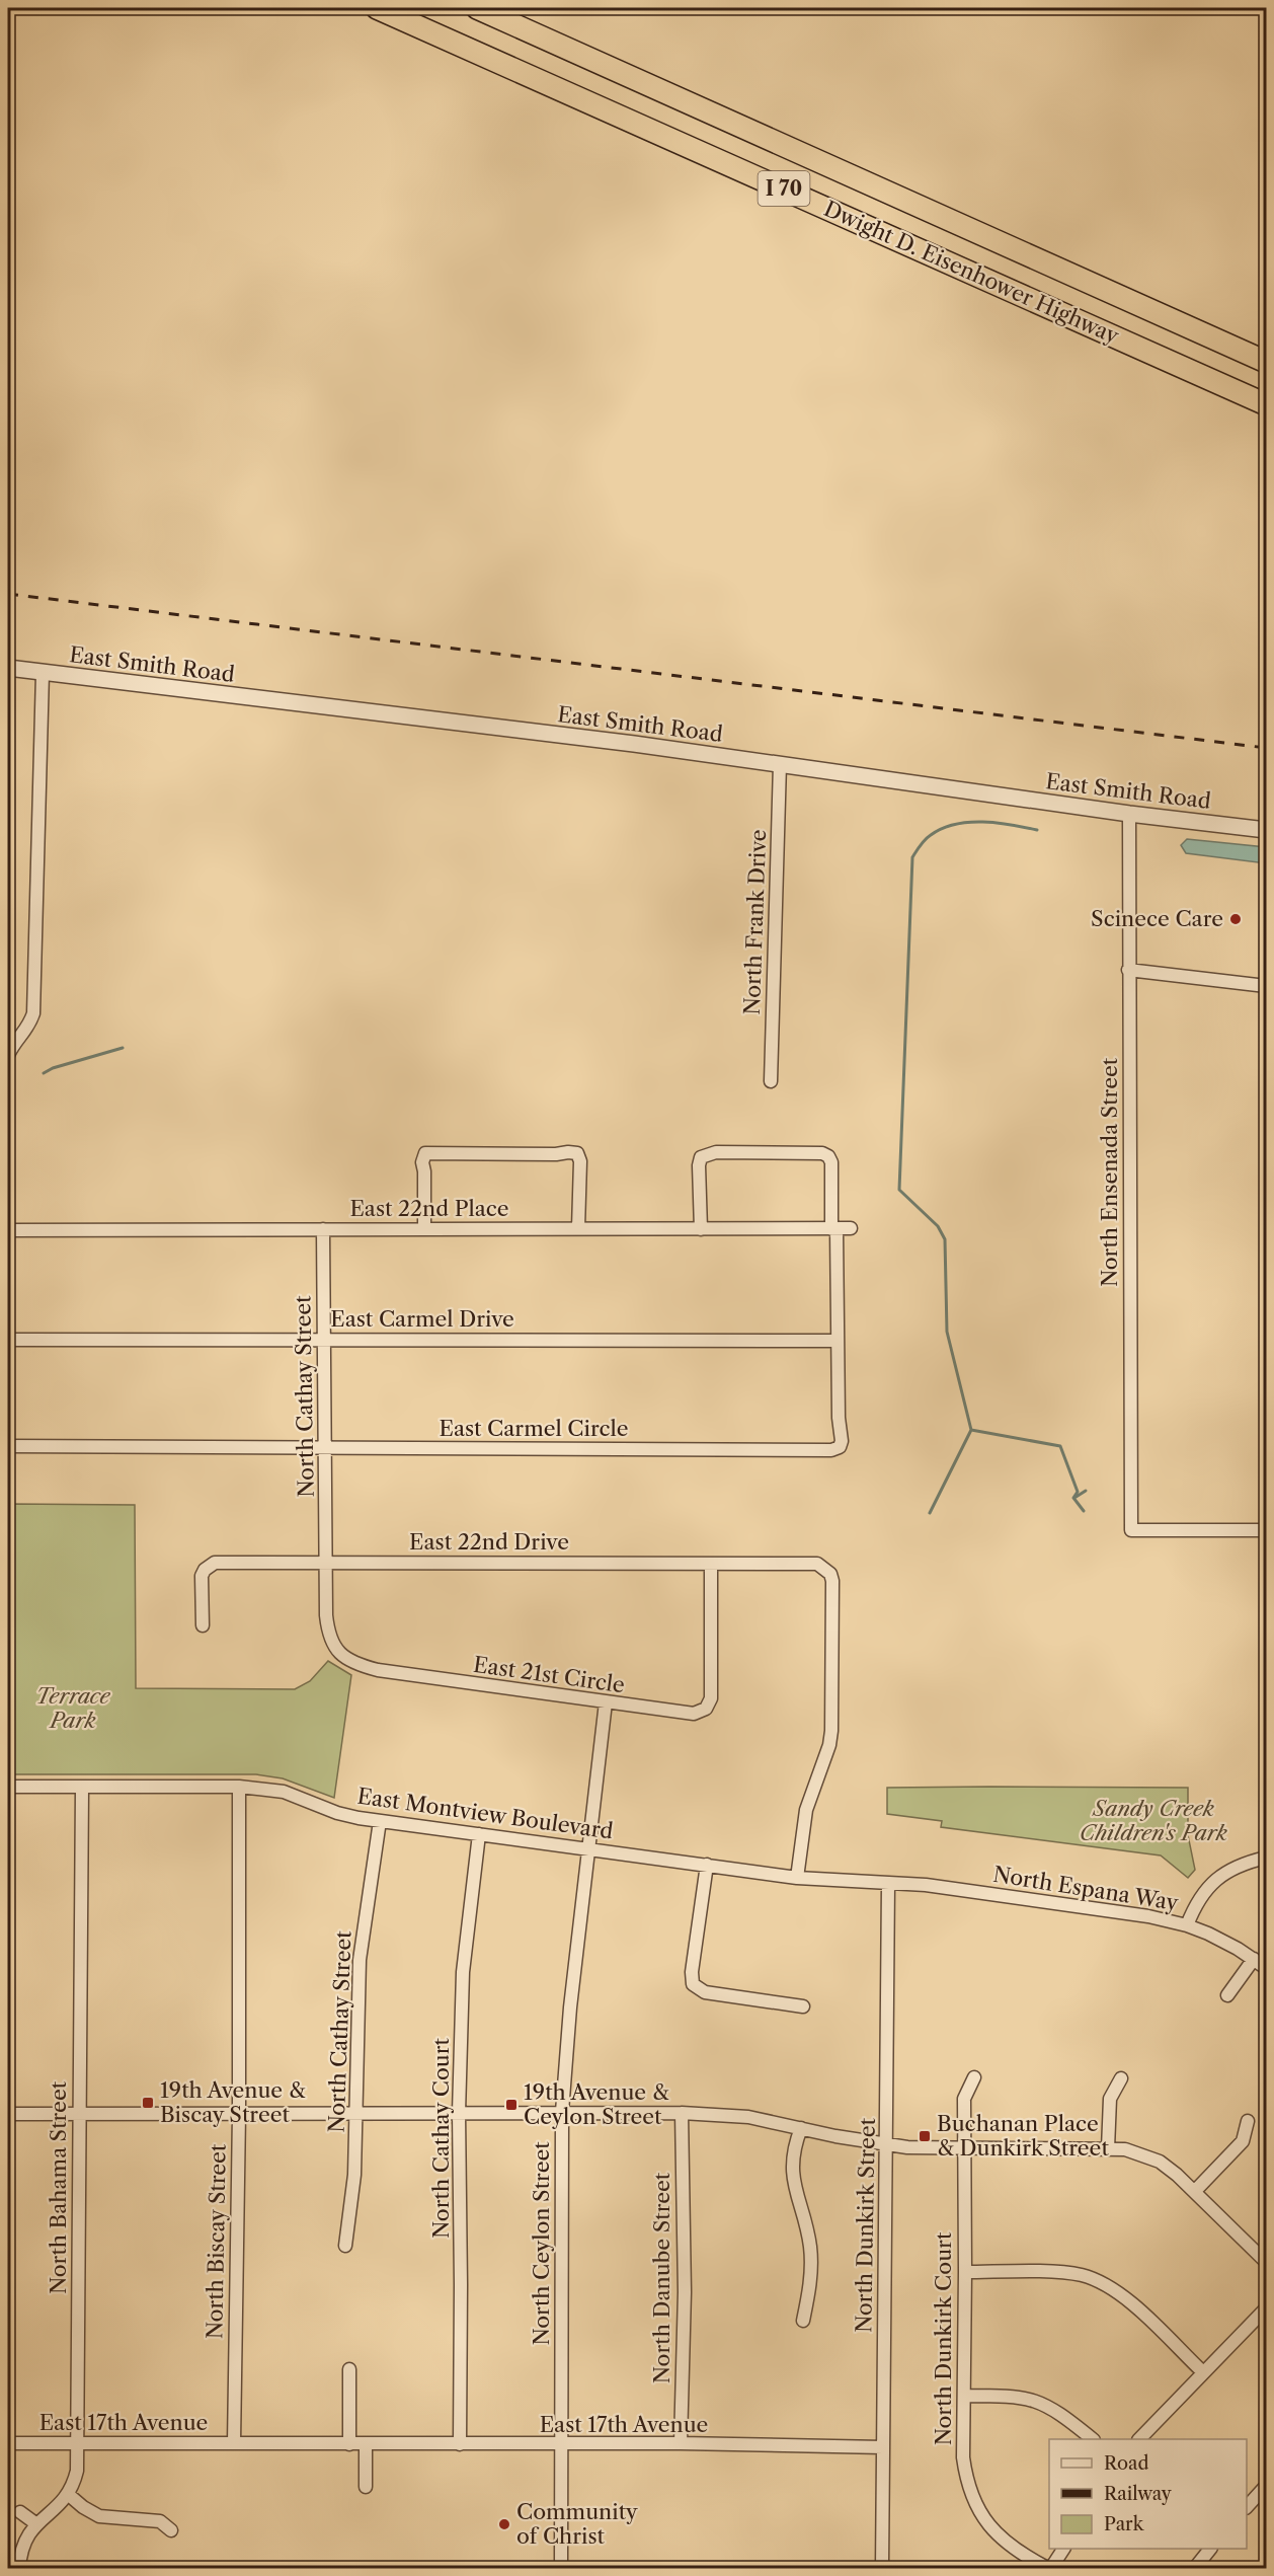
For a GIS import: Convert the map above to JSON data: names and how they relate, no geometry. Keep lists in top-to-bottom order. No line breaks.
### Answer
{"streets":{"highway":["I 70","Dwight D. Eisenhower Highway"],"street":["East Smith Road","North Frank Drive","North Ensenada Street","East 22nd Place","East Carmel Drive","North Cathay Street","East Carmel Circle","East 22nd Drive","East 21st Circle","East Montview Boulevard","North Espana Way","North Cathay Court","North Bahama Street","North Dunkirk Street","North Biscay Street","North Ceylon Street","North Danube Street","North Dunkirk Court","East 17th Avenue"]},"crossings":[["East Smith Road","North Frank Drive"],["East Smith Road","North Ensenada Street"],["East 22nd Place","North Cathay Street"],["East 22nd Place","East Carmel Circle"],["East Carmel Drive","North Cathay Street"],["East Carmel Drive","East Carmel Circle"],["North Cathay Street","East Carmel Circle"],["North Cathay Street","East 22nd Drive"],["North Cathay Street","East 21st Circle"],["North Cathay Street","East Montview Boulevard"],["East 22nd Drive","East 21st Circle"],["East 22nd Drive","East Montview Boulevard"],["East 21st Circle","North Ceylon Street"],["East Montview Boulevard","North Espana Way"],["East Montview Boulevard","North Cathay Court"],["East Montview Boulevard","North Bahama Street"],["East Montview Boulevard","North Dunkirk Street"],["East Montview Boulevard","North Biscay Street"],["East Montview Boulevard","North Ceylon Street"],["North Espana Way","North Dunkirk Street"],["North Cathay Court","East 17th Avenue"],["North Bahama Street","East 17th Avenue"],["North Dunkirk Street","East 17th Avenue"],["North Biscay Street","East 17th Avenue"],["North Ceylon Street","East 17th Avenue"],["North Danube Street","East 17th Avenue"]],"parks":["Terrace Park","Sandy Creek Children's Park"],"places":{"other":["Scinece Care","Community of Christ"],"transit":["19th Avenue & Biscay Street","19th Avenue & Ceylon Street","Buchanan Place & Dunkirk Street"]},"legend":["Road","Railway","Park"]}
